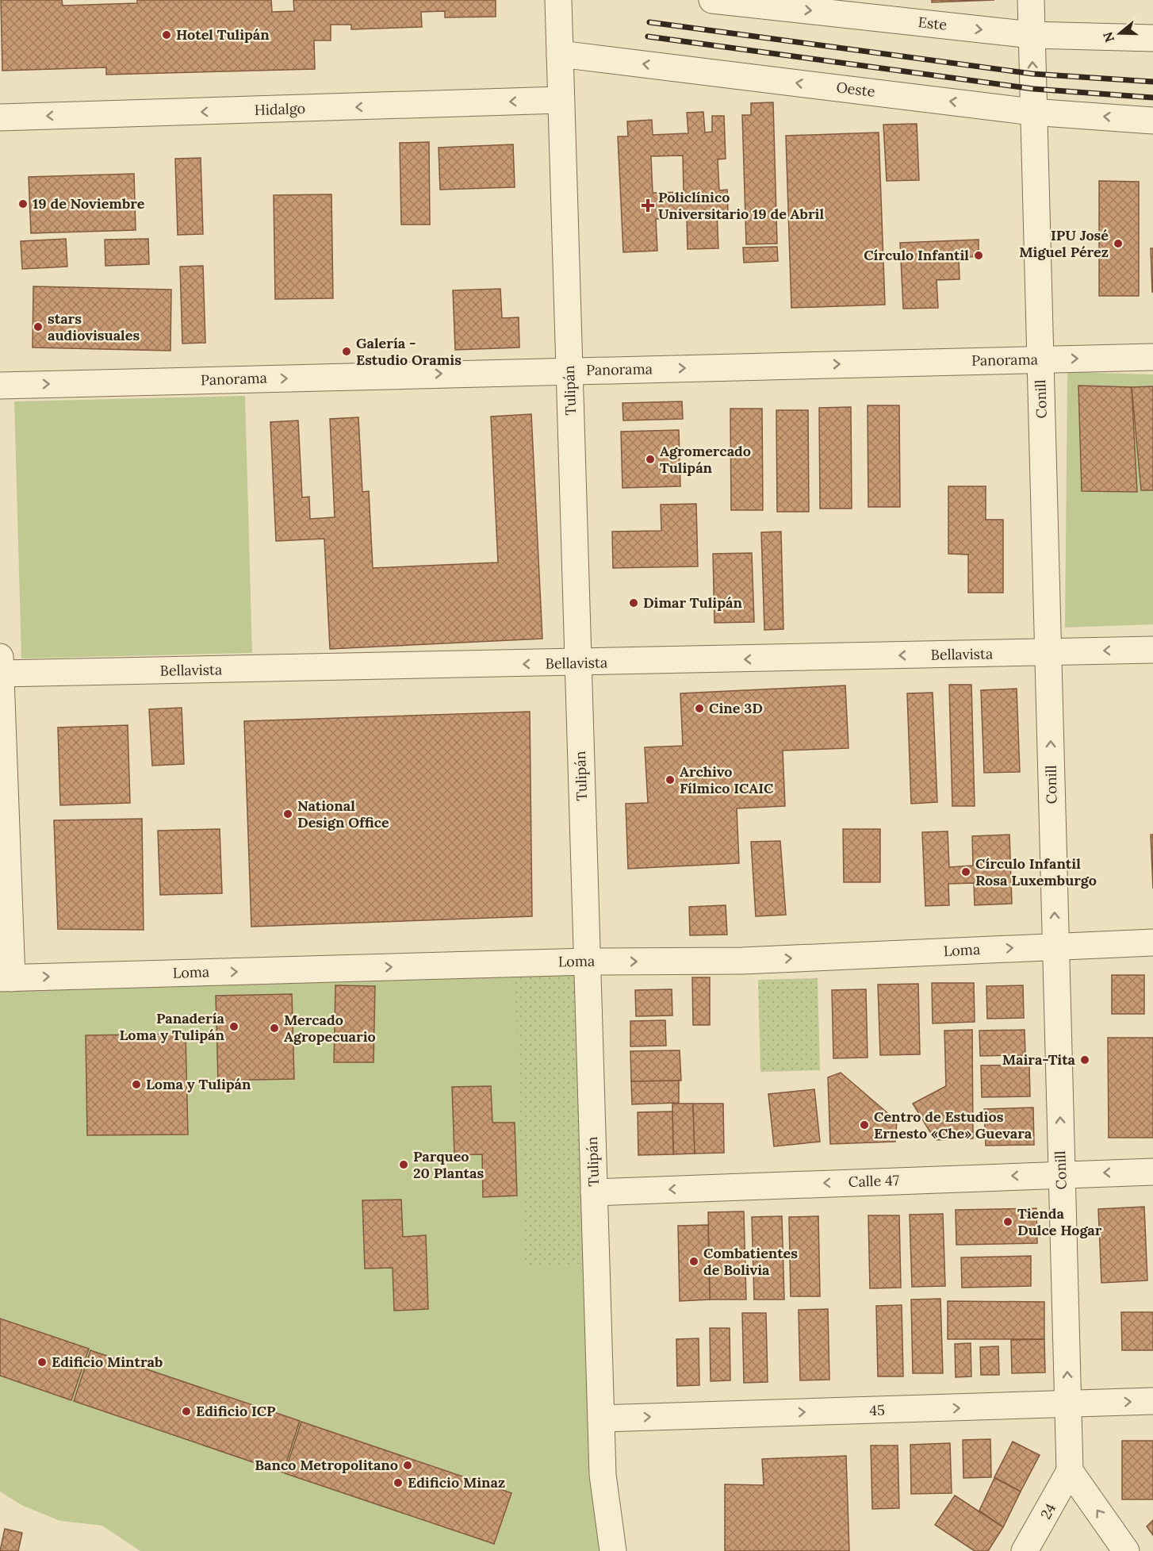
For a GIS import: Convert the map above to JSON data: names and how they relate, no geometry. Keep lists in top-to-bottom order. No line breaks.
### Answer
{"streets":{"street":["Este","Oeste","Hidalgo","Panorama","Tulipán","Conill","Bellavista","Loma","Calle 47","45","24"]},"crossings":[["Este","Conill"],["Oeste","Tulipán"],["Oeste","Conill"],["Hidalgo","Tulipán"],["Panorama","Tulipán"],["Panorama","Conill"],["Tulipán","Bellavista"],["Tulipán","Loma"],["Tulipán","Calle 47"],["Tulipán","45"],["Conill","Bellavista"],["Conill","Loma"],["Conill","Calle 47"],["Conill","45"],["Conill","24"]],"one_way":["Este","Oeste","Hidalgo","Panorama","Conill","Bellavista","Loma","Calle 47","45"],"places":{"other":["Hotel Tulipán","19 de Noviembre","IPU José Miguel Pérez","Círculo Infantil","stars audiovisuales","Galería - Estudio Oramis","Agromercado Tulipán","Dimar Tulipán","Cine 3D","Archivo Fílmico ICAIC","National Design Office","Círculo Infantil Rosa Luxemburgo","Panadería Loma y Tulipán","Mercado Agropecuario","Maira-Tita","Loma y Tulipán","Centro de Estudios Ernesto «Che» Guevara","Parqueo 20 Plantas","Tienda Dulce Hogar","Combatientes de Bolivia","Edificio Mintrab","Edificio ICP","Banco Metropolitano","Edificio Minaz"],"health":["Policlínico Universitario 19 de Abril"]},"north":"left"}
